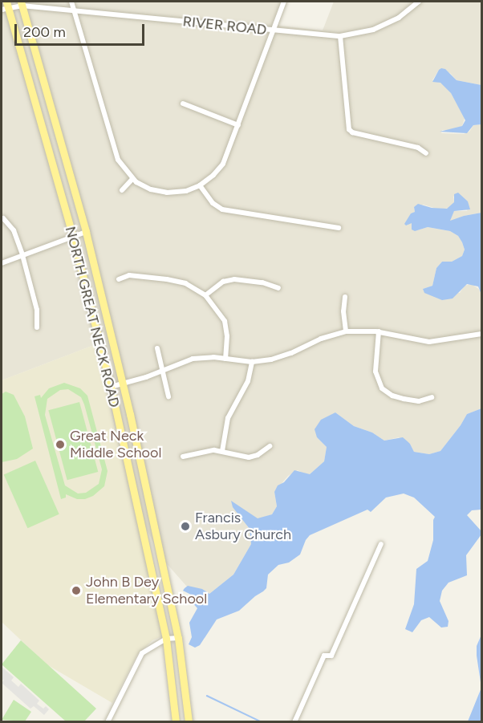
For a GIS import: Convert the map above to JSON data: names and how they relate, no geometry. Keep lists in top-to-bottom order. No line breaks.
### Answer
{"streets":{"main road":["NORTH GREAT NECK ROAD"],"street":["RIVER ROAD"]},"crossings":[["RIVER ROAD","NORTH GREAT NECK ROAD"]],"places":["Great Neck Middle School","Francis Asbury Church","John B Dey Elementary School"],"scale_bar":"200 m"}
